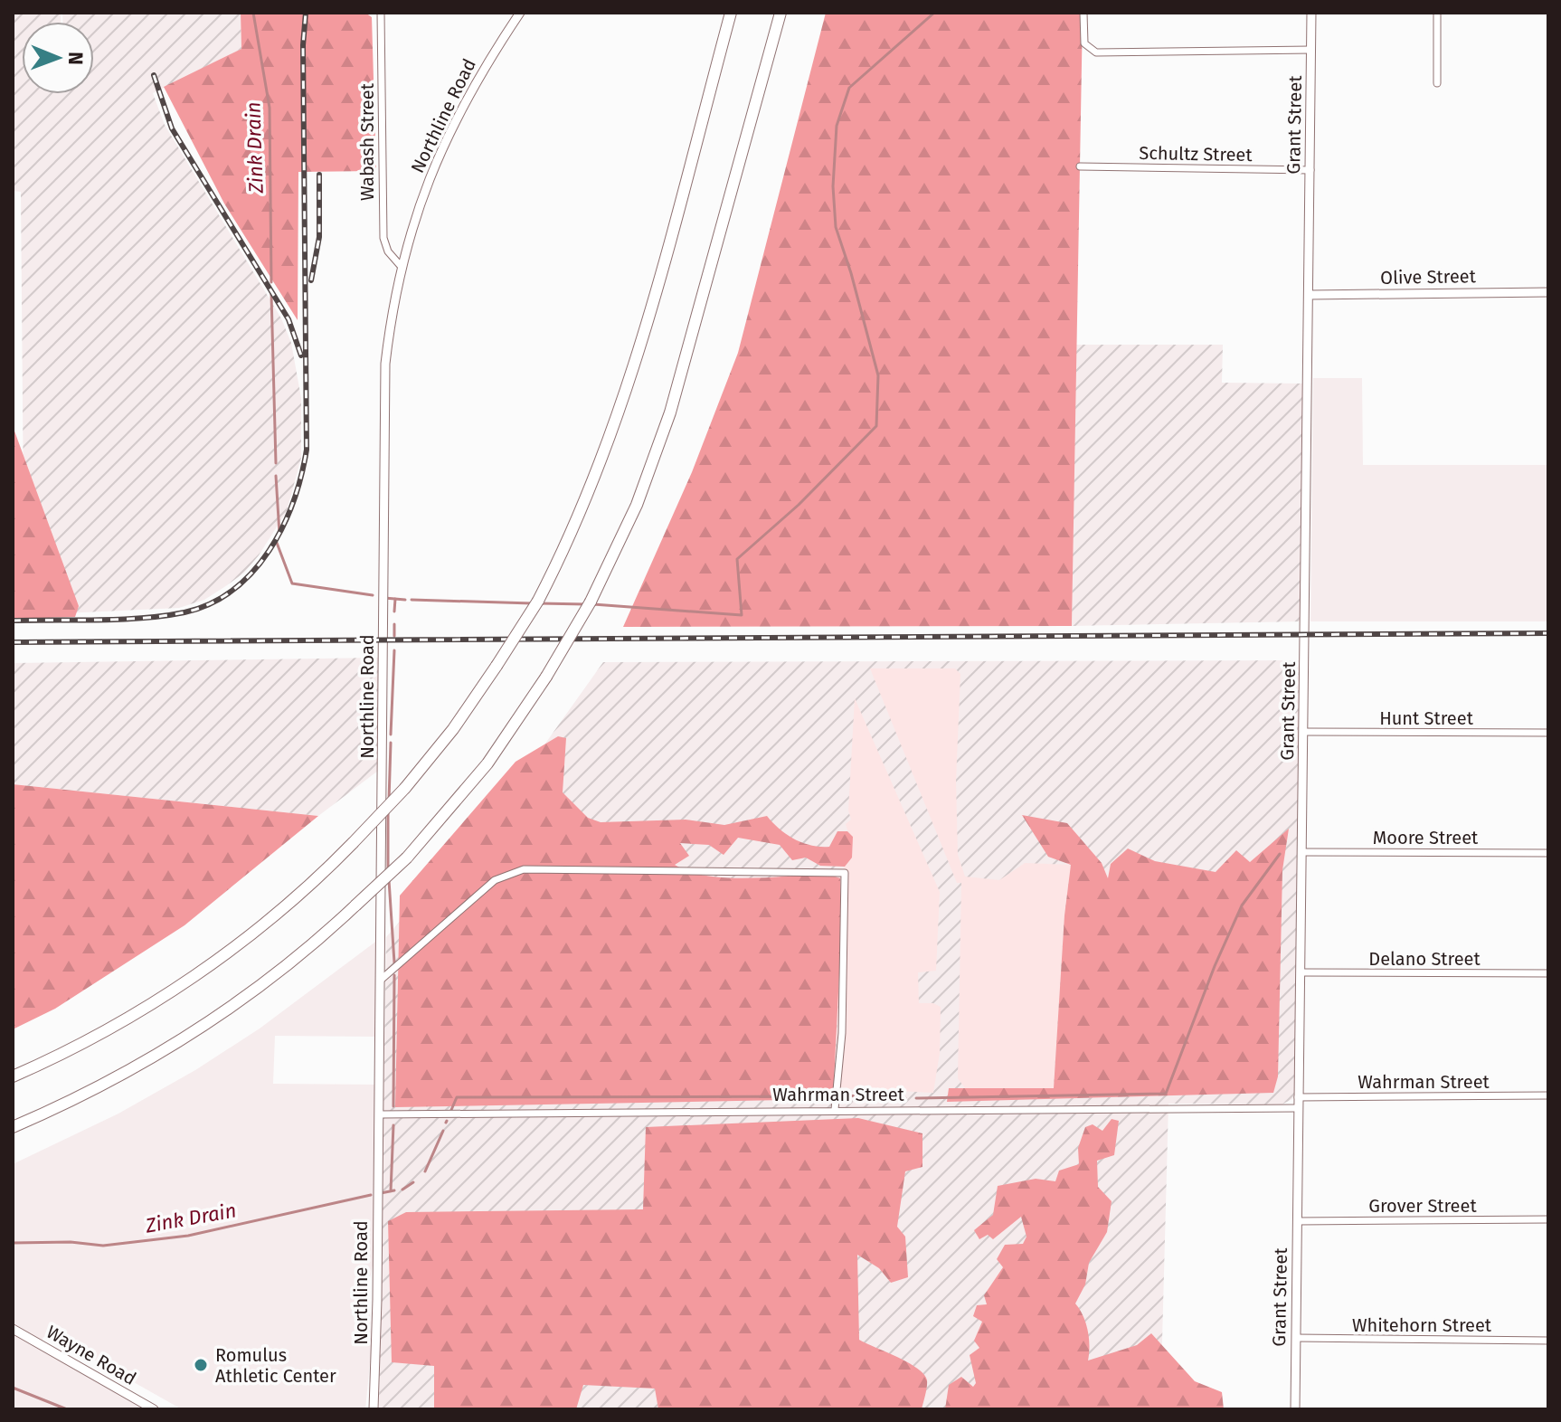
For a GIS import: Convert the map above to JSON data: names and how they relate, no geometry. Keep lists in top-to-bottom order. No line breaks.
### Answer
{"streets":{"street":["Northline Road","Grant Street","Wabash Street","Schultz Street","Olive Street","Hunt Street","Moore Street","Delano Street","Wahrman Street","Grover Street","Whitehorn Street","Wayne Road"]},"crossings":[["Northline Road","Wabash Street"],["Northline Road","Wahrman Street"],["Grant Street","Schultz Street"],["Grant Street","Olive Street"],["Grant Street","Hunt Street"],["Grant Street","Moore Street"],["Grant Street","Delano Street"],["Grant Street","Wahrman Street"],["Grant Street","Grover Street"],["Grant Street","Whitehorn Street"]],"water":["Zink Drain"],"places":["Romulus Athletic Center"],"north":"right"}
